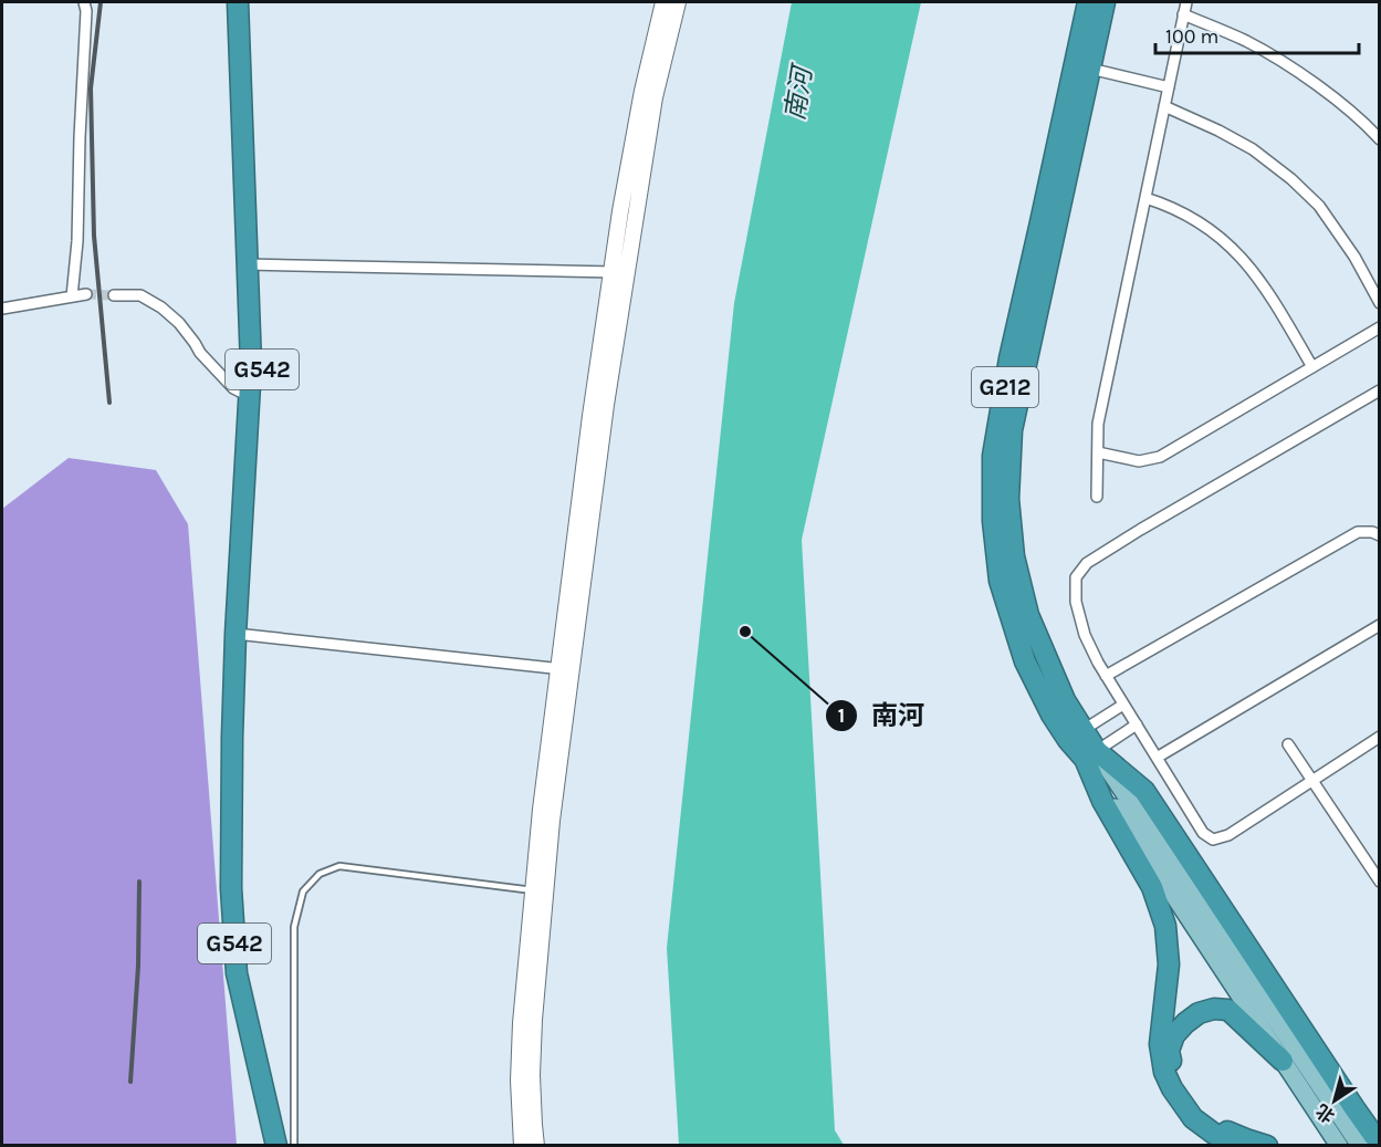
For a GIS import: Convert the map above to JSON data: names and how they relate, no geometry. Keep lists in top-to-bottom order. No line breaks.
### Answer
{"streets":{"highway":["G542","G212"]},"water":["南河"],"places":["南河"],"scale_bar":"100 m","north":"bottom left"}
